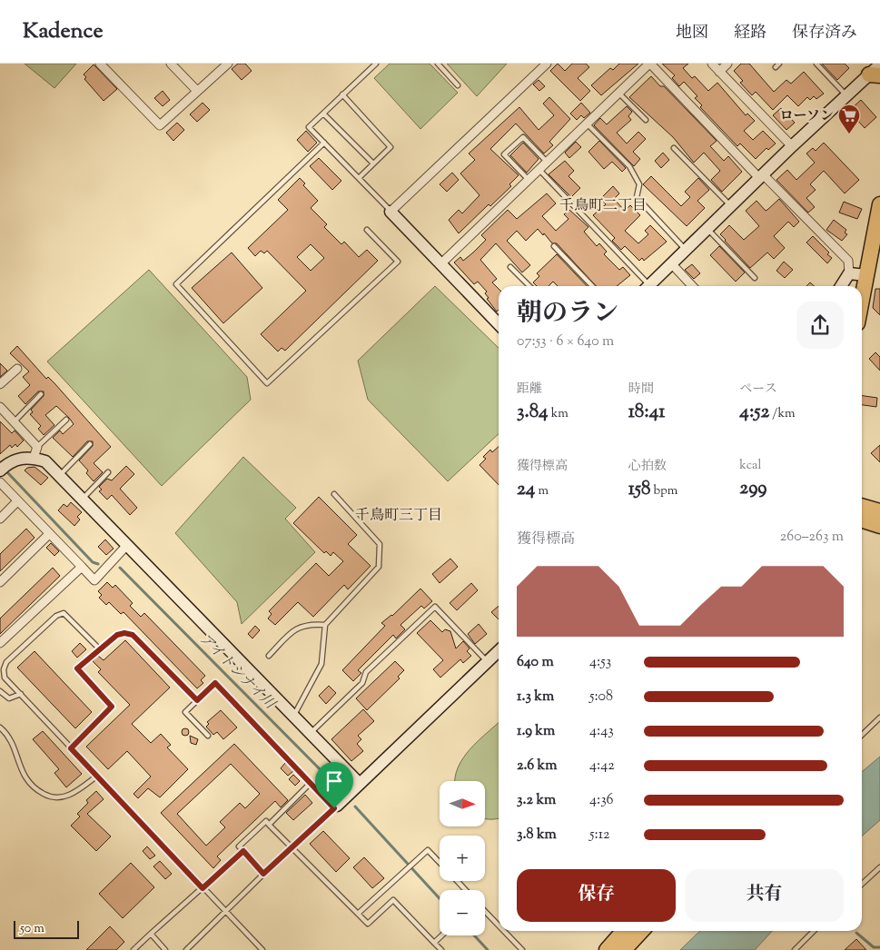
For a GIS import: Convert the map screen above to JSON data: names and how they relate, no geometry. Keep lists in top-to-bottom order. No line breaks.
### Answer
{"districts":["千鳥町二丁目","千鳥町三丁目"],"water":["アイトシナイ川"],"places":{"supermarket":["ローソン"]},"scale_bar":"50 m","north":"right","page":{"header":"Kadence","nav":["地図","経路","保存済み"],"heading":["朝のラン","07:53 · 6 × 640 m"],"stats":[["距離","3.84 km"],["時間","18:41"],["ペース","4:52 /km"],["獲得標高","24 m"],["心拍数","158 bpm"],["kcal","299"]],"chart":["獲得標高","260–263 m"],"list":[{"name":"640 m","note":"4:53"},{"name":"1.3 km","note":"5:08"},{"name":"1.9 km","note":"4:43"},{"name":"2.6 km","note":"4:42"},{"name":"3.2 km","note":"4:36"},{"name":"3.8 km","note":"5:12"}],"map_buttons":["+","−"],"buttons":["保存","共有"],"scale":"50 m"}}
